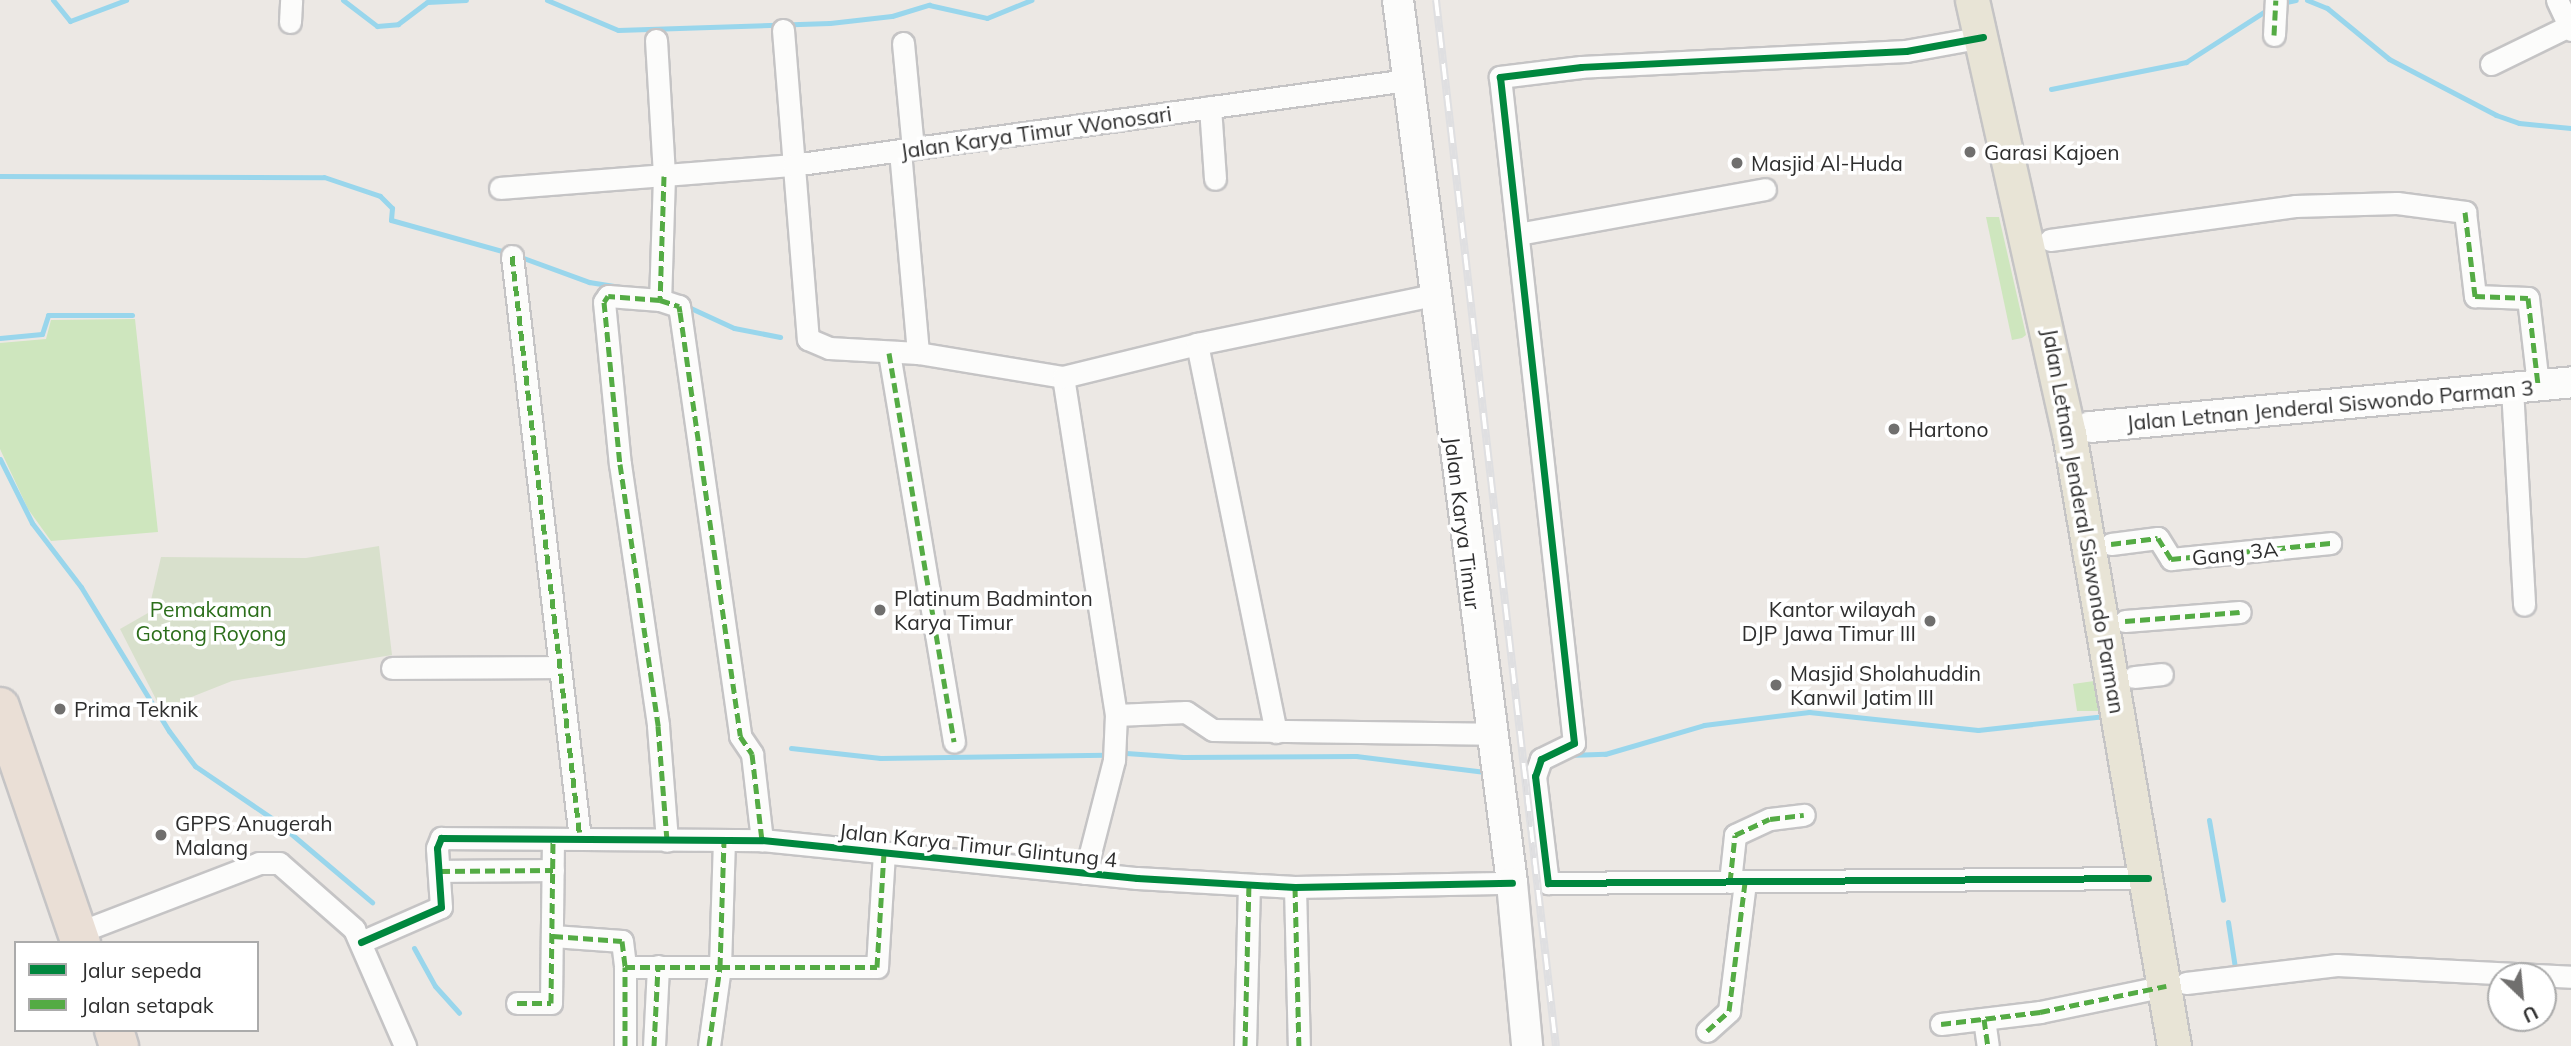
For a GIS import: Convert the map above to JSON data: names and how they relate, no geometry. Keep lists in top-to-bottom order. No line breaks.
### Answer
{"streets":{"main road":["Jalan Letnan Jenderal Siswondo Parman"],"street":["Jalan Karya Timur Wonosari","Jalan Letnan Jenderal Siswondo Parman 3","Jalan Karya Timur","Gang 3A","Jalan Karya Timur Glintung 4"]},"crossings":[["Jalan Karya Timur Wonosari","Jalan Karya Timur"],["Jalan Letnan Jenderal Siswondo Parman 3","Jalan Letnan Jenderal Siswondo Parman"],["Jalan Letnan Jenderal Siswondo Parman","Gang 3A"],["Jalan Karya Timur","Jalan Karya Timur Glintung 4"]],"parks":["Pemakaman Gotong Royong"],"places":["Garasi Kajoen","Masjid Al-Huda","Hartono","Platinum Badminton Karya Timur","Kantor wilayah DJP Jawa Timur III","Masjid Sholahuddin Kanwil Jatim III","Prima Teknik","GPPS Anugerah Malang"],"legend":["Jalur sepeda","Jalan setapak"],"north":"bottom right"}
